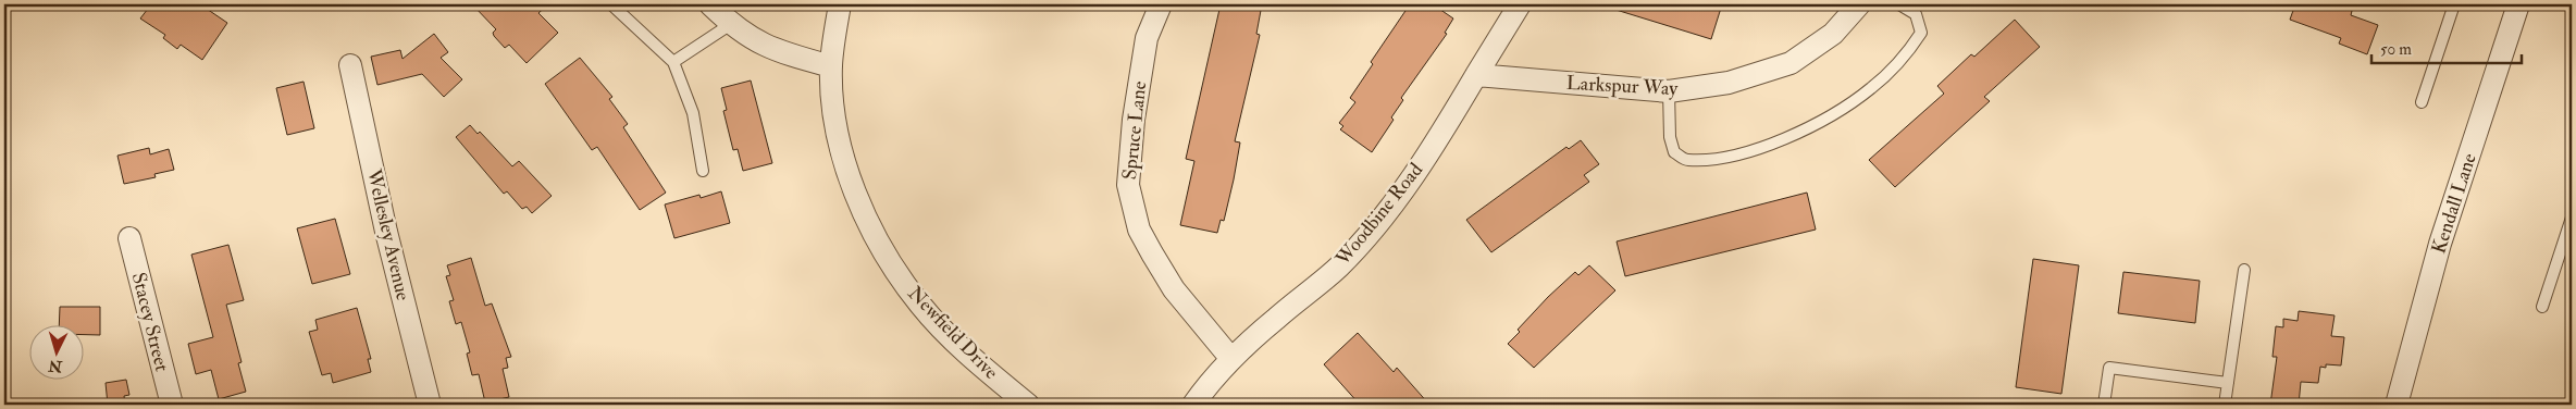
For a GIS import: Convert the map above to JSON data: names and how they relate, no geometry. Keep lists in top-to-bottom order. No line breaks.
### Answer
{"streets":{"street":["Larkspur Way","Spruce Lane","Kendall Lane","Woodbine Road","Wellesley Avenue","Stacey Street","Newfield Drive"]},"crossings":[["Larkspur Way","Woodbine Road"],["Spruce Lane","Woodbine Road"]],"scale_bar":"50 m","north":"bottom"}
